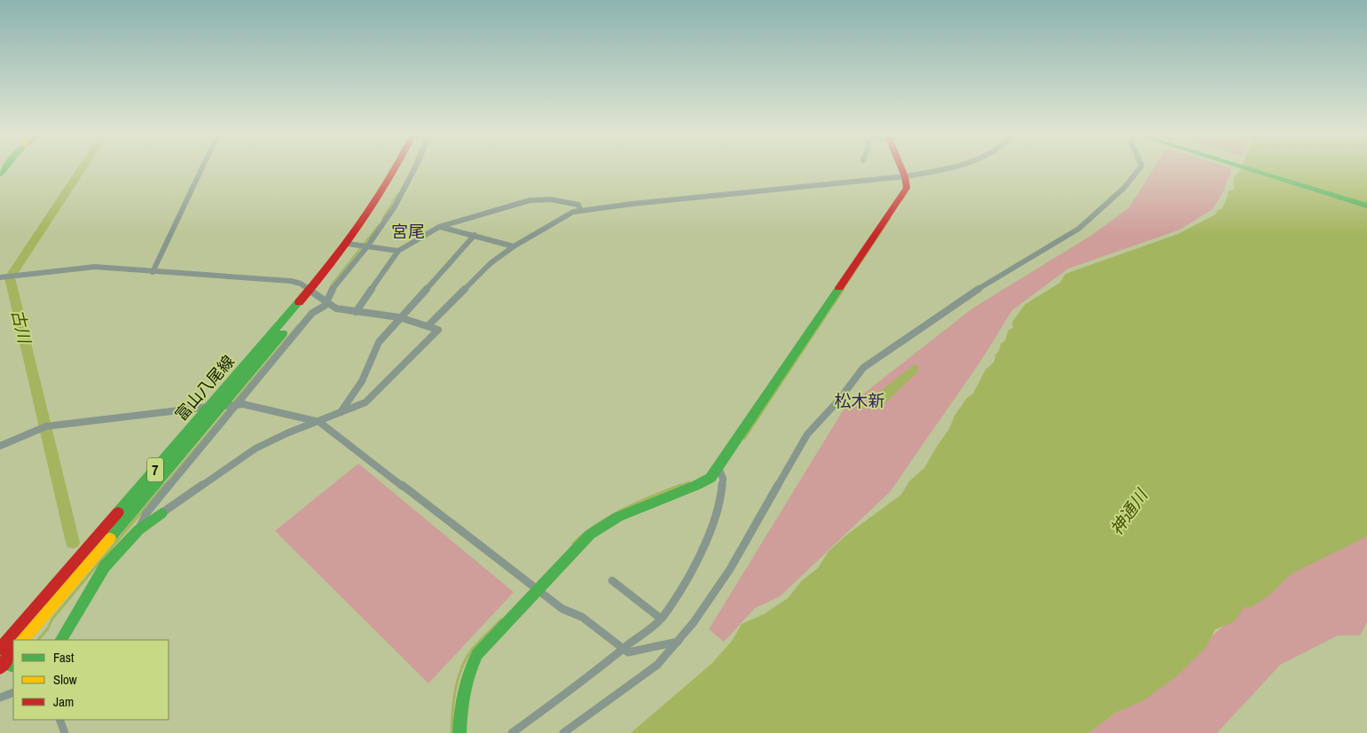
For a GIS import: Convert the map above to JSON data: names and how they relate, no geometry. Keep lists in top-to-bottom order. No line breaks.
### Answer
{"streets":{"main road":["富山八尾線","7"]},"districts":["宮尾","松木新"],"water":["古川","神通川"],"legend":["Fast","Slow","Jam"]}
